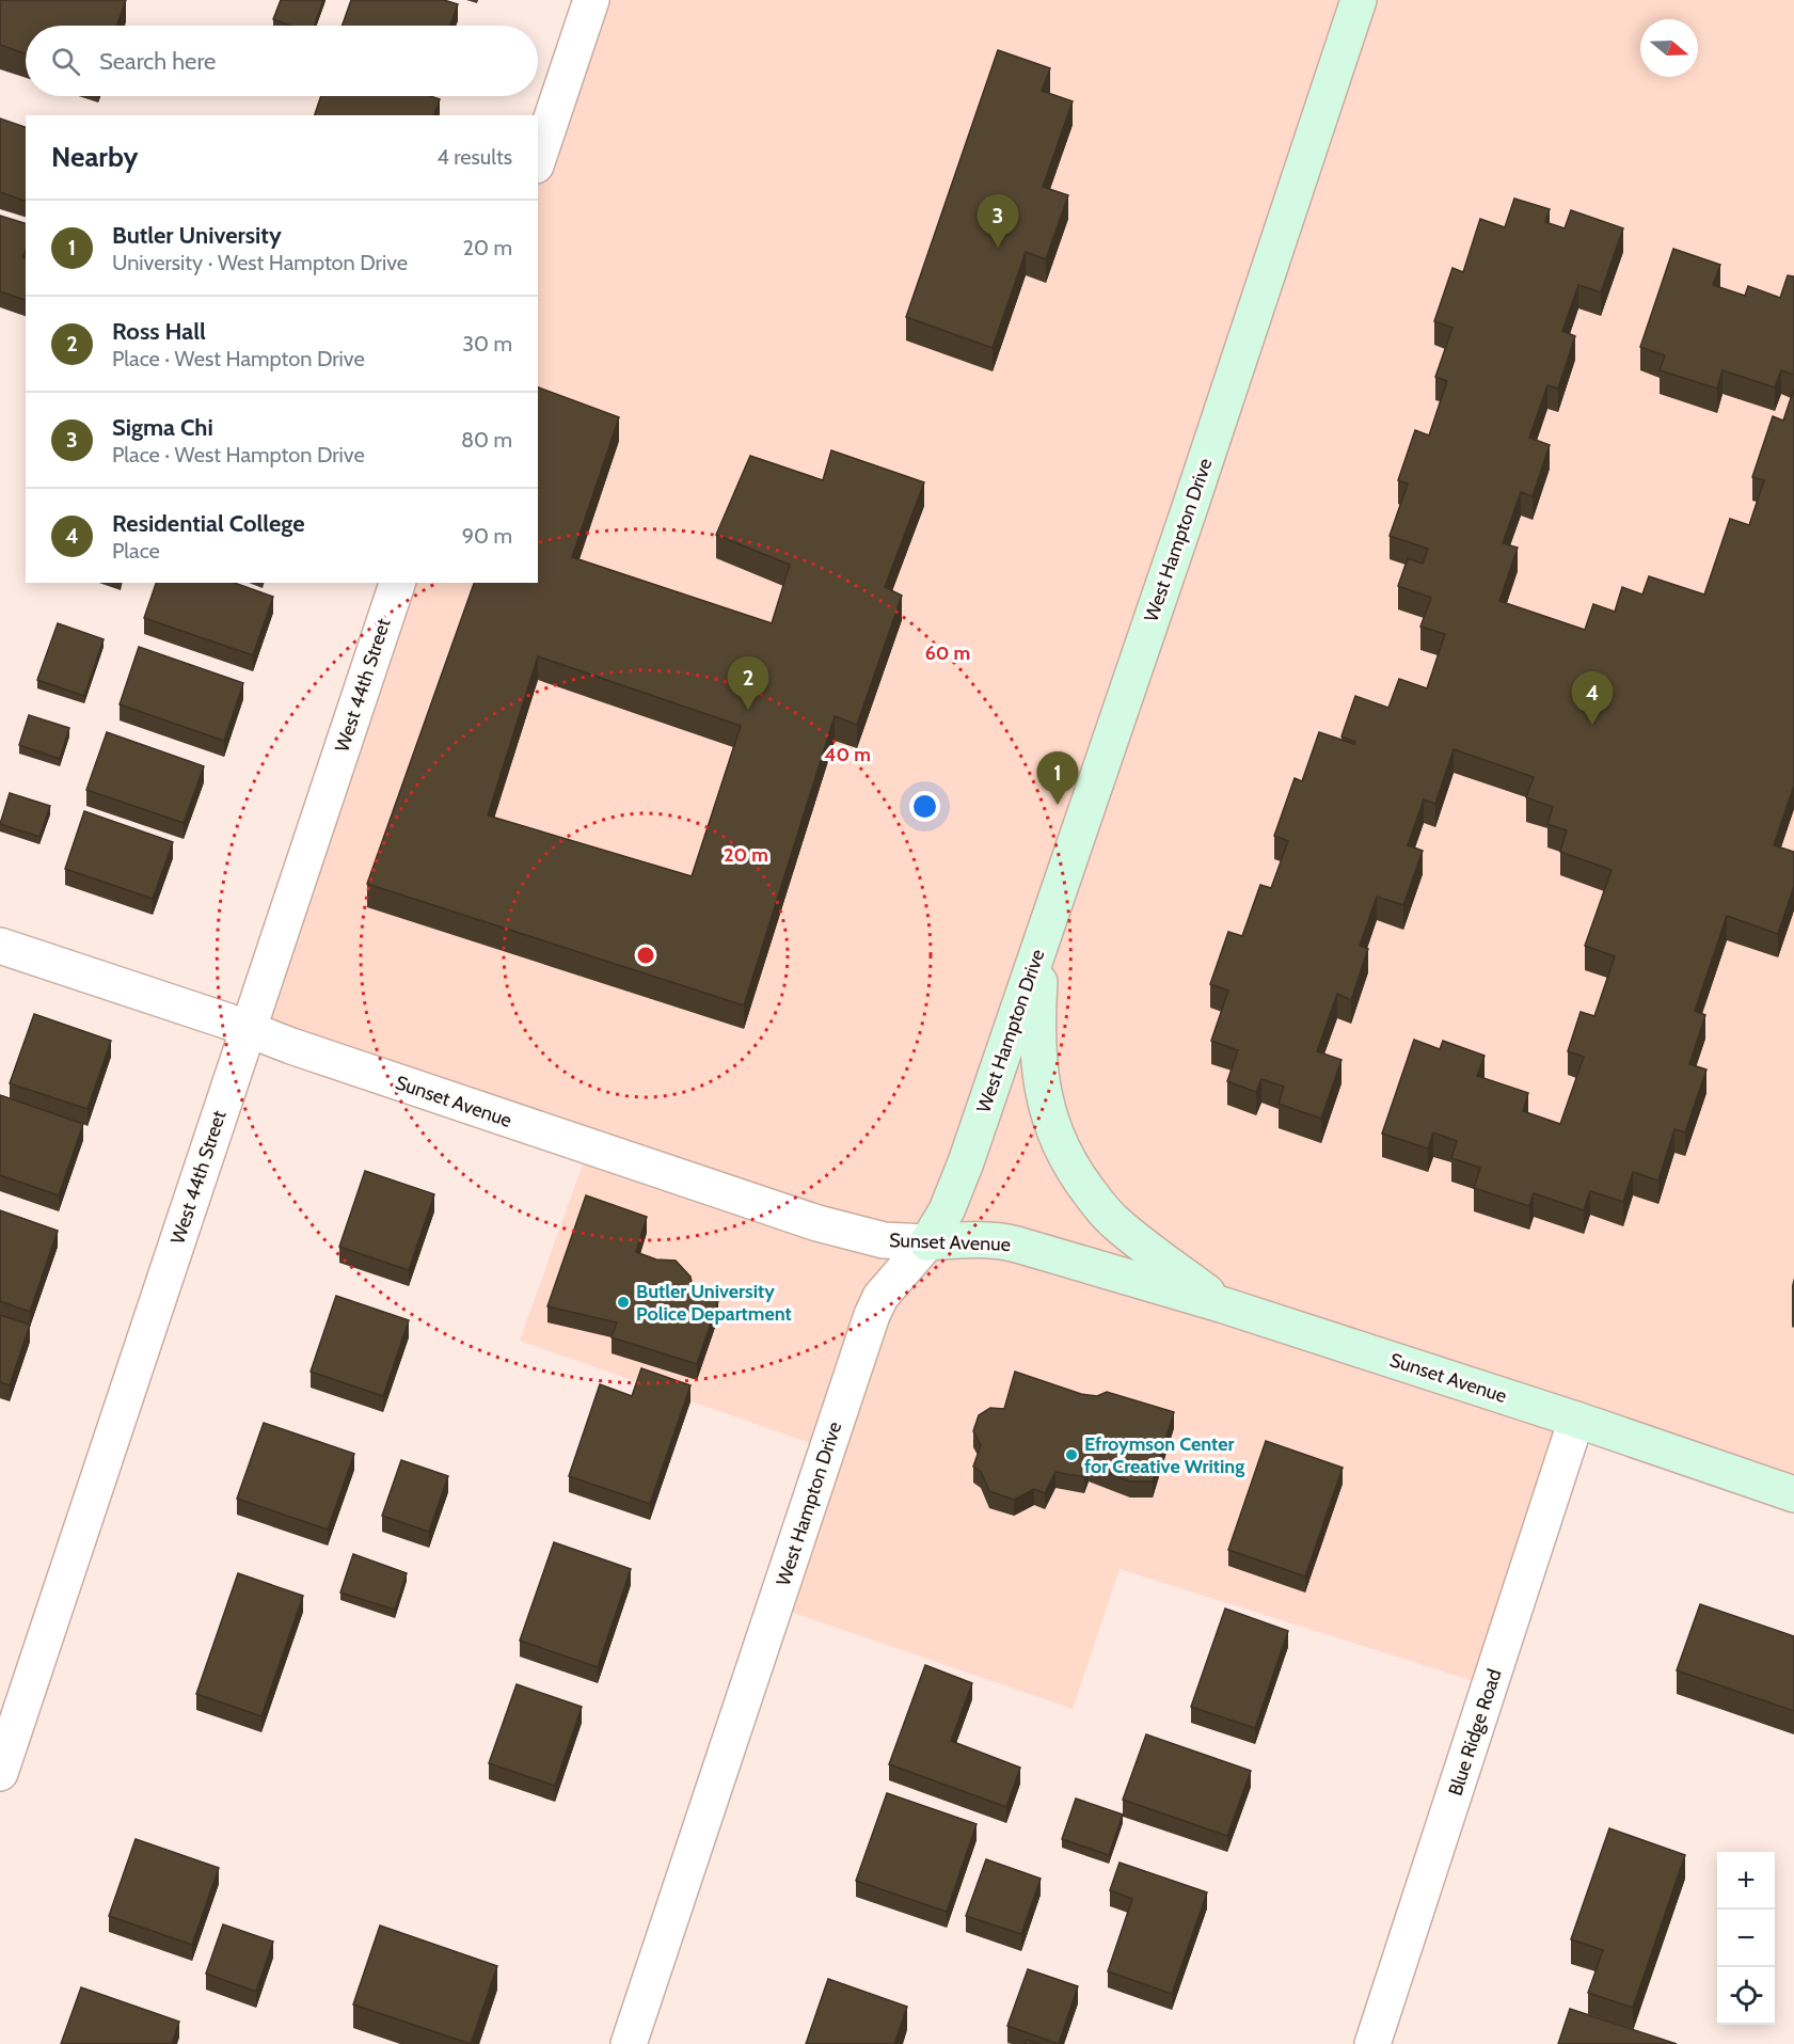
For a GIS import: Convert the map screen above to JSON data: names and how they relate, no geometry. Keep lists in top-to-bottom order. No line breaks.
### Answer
{"streets":{"street":["West Hampton Drive","West 44th Street","Sunset Avenue","Blue Ridge Road"]},"crossings":[["West Hampton Drive","Sunset Avenue"],["West 44th Street","Sunset Avenue"],["Sunset Avenue","Blue Ridge Road"]],"places":["Butler University Police Department","Efroymson Center for Creative Writing"],"north":"right","page":{"search":"Search here","heading":["Nearby","4 results"],"pins":["3","2","4","1"],"list":[{"mark":"1","name":"Butler University","note":"University · West Hampton Drive","value":"20 m"},{"mark":"2","name":"Ross Hall","note":"Place · West Hampton Drive","value":"30 m"},{"mark":"3","name":"Sigma Chi","note":"Place · West Hampton Drive","value":"80 m"},{"mark":"4","name":"Residential College","note":"Place","value":"90 m"}],"map_buttons":["+","−"]},"rings":["60 m","40 m","20 m"]}
